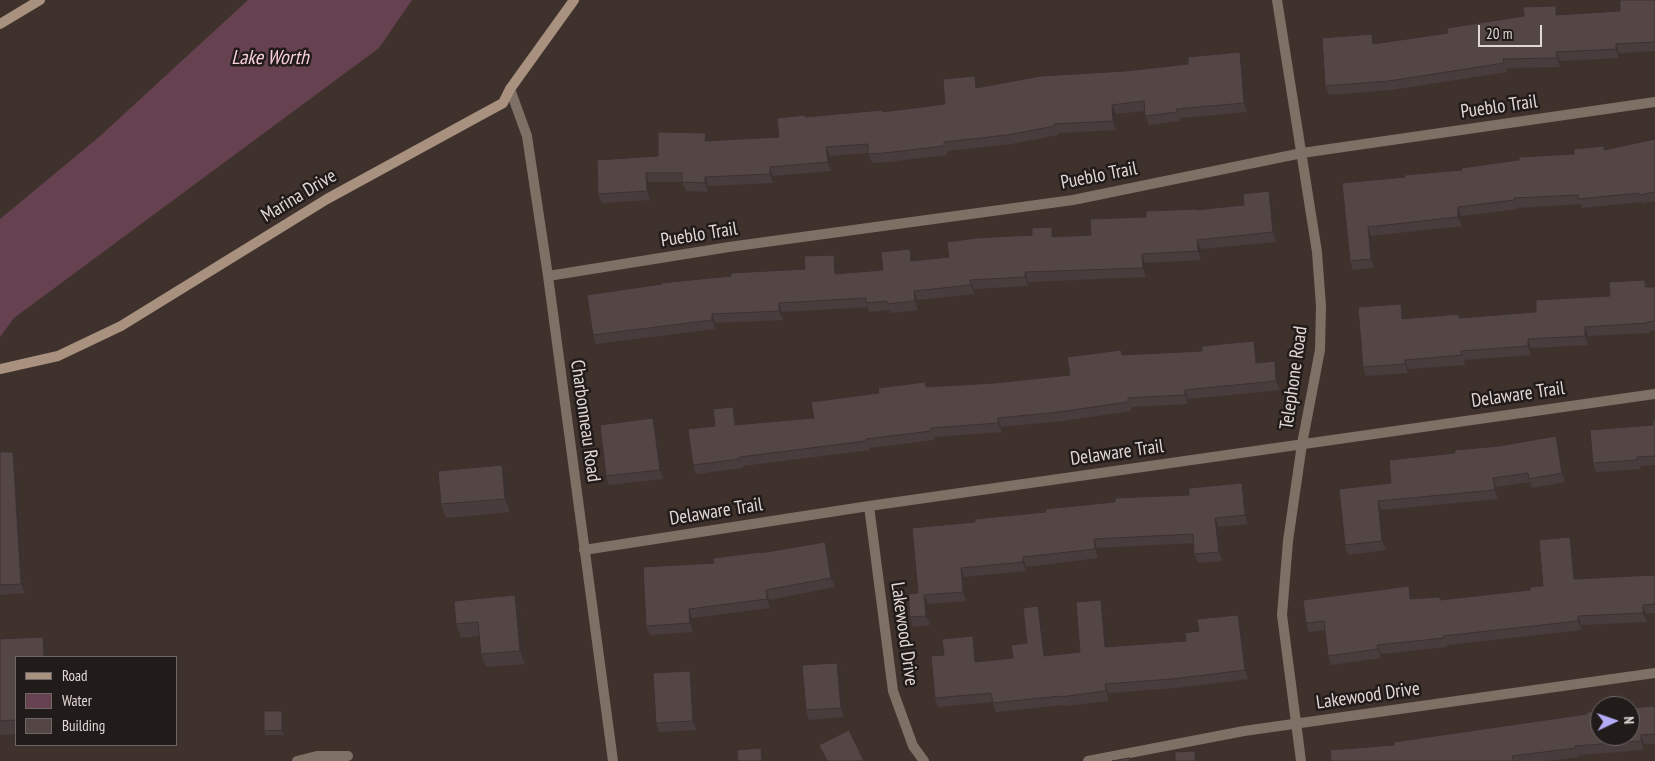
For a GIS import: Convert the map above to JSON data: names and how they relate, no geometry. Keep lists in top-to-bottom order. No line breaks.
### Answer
{"streets":{"street":["Pueblo Trail","Marina Drive","Telephone Road","Delaware Trail","Charbonneau Road","Lakewood Drive"]},"crossings":[["Pueblo Trail","Telephone Road"],["Pueblo Trail","Charbonneau Road"],["Marina Drive","Charbonneau Road"],["Telephone Road","Delaware Trail"],["Telephone Road","Lakewood Drive"],["Delaware Trail","Charbonneau Road"],["Delaware Trail","Lakewood Drive"]],"water":["Lake Worth"],"legend":["Road","Water","Building"],"scale_bar":"20 m","north":"right"}
